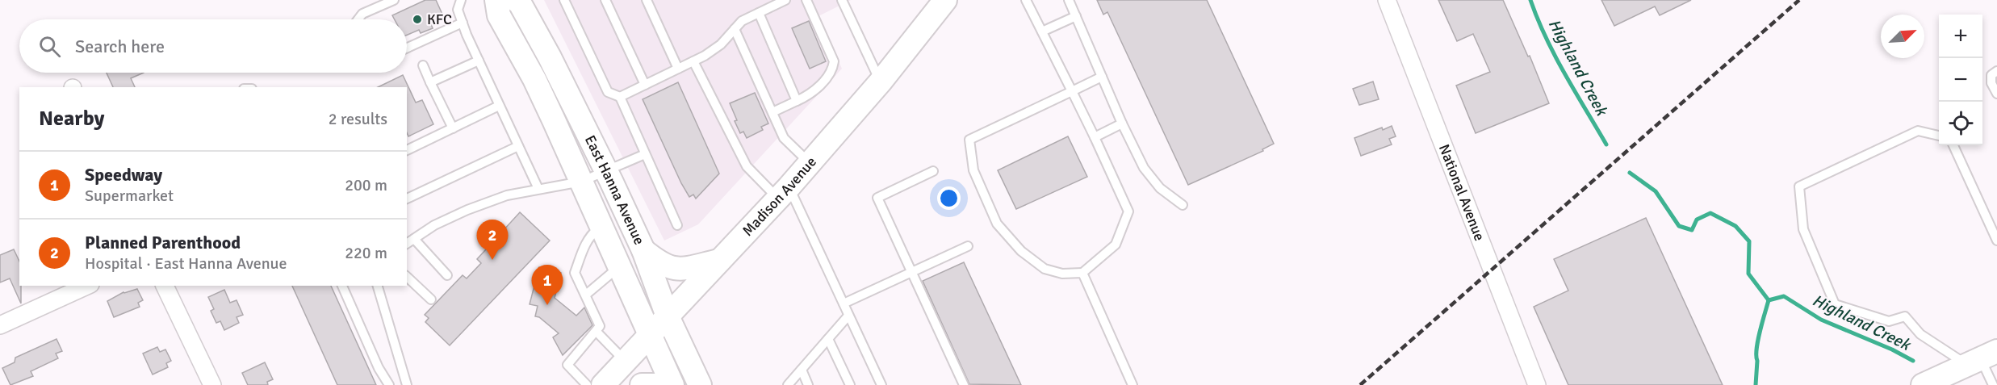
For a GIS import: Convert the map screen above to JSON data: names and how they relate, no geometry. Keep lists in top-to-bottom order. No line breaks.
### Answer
{"streets":{"main road":["East Hanna Avenue","Madison Avenue"],"street":["National Avenue"]},"crossings":[["East Hanna Avenue","Madison Avenue"]],"water":["Highland Creek"],"places":["KFC"],"north":"top right","page":{"map_buttons":["+","−"],"search":"Search here","heading":["Nearby","2 results"],"list":[{"mark":"1","name":"Speedway","note":"Supermarket","value":"200 m"},{"mark":"2","name":"Planned Parenthood","note":"Hospital · East Hanna Avenue","value":"220 m"}],"pins":["2","1"]}}
